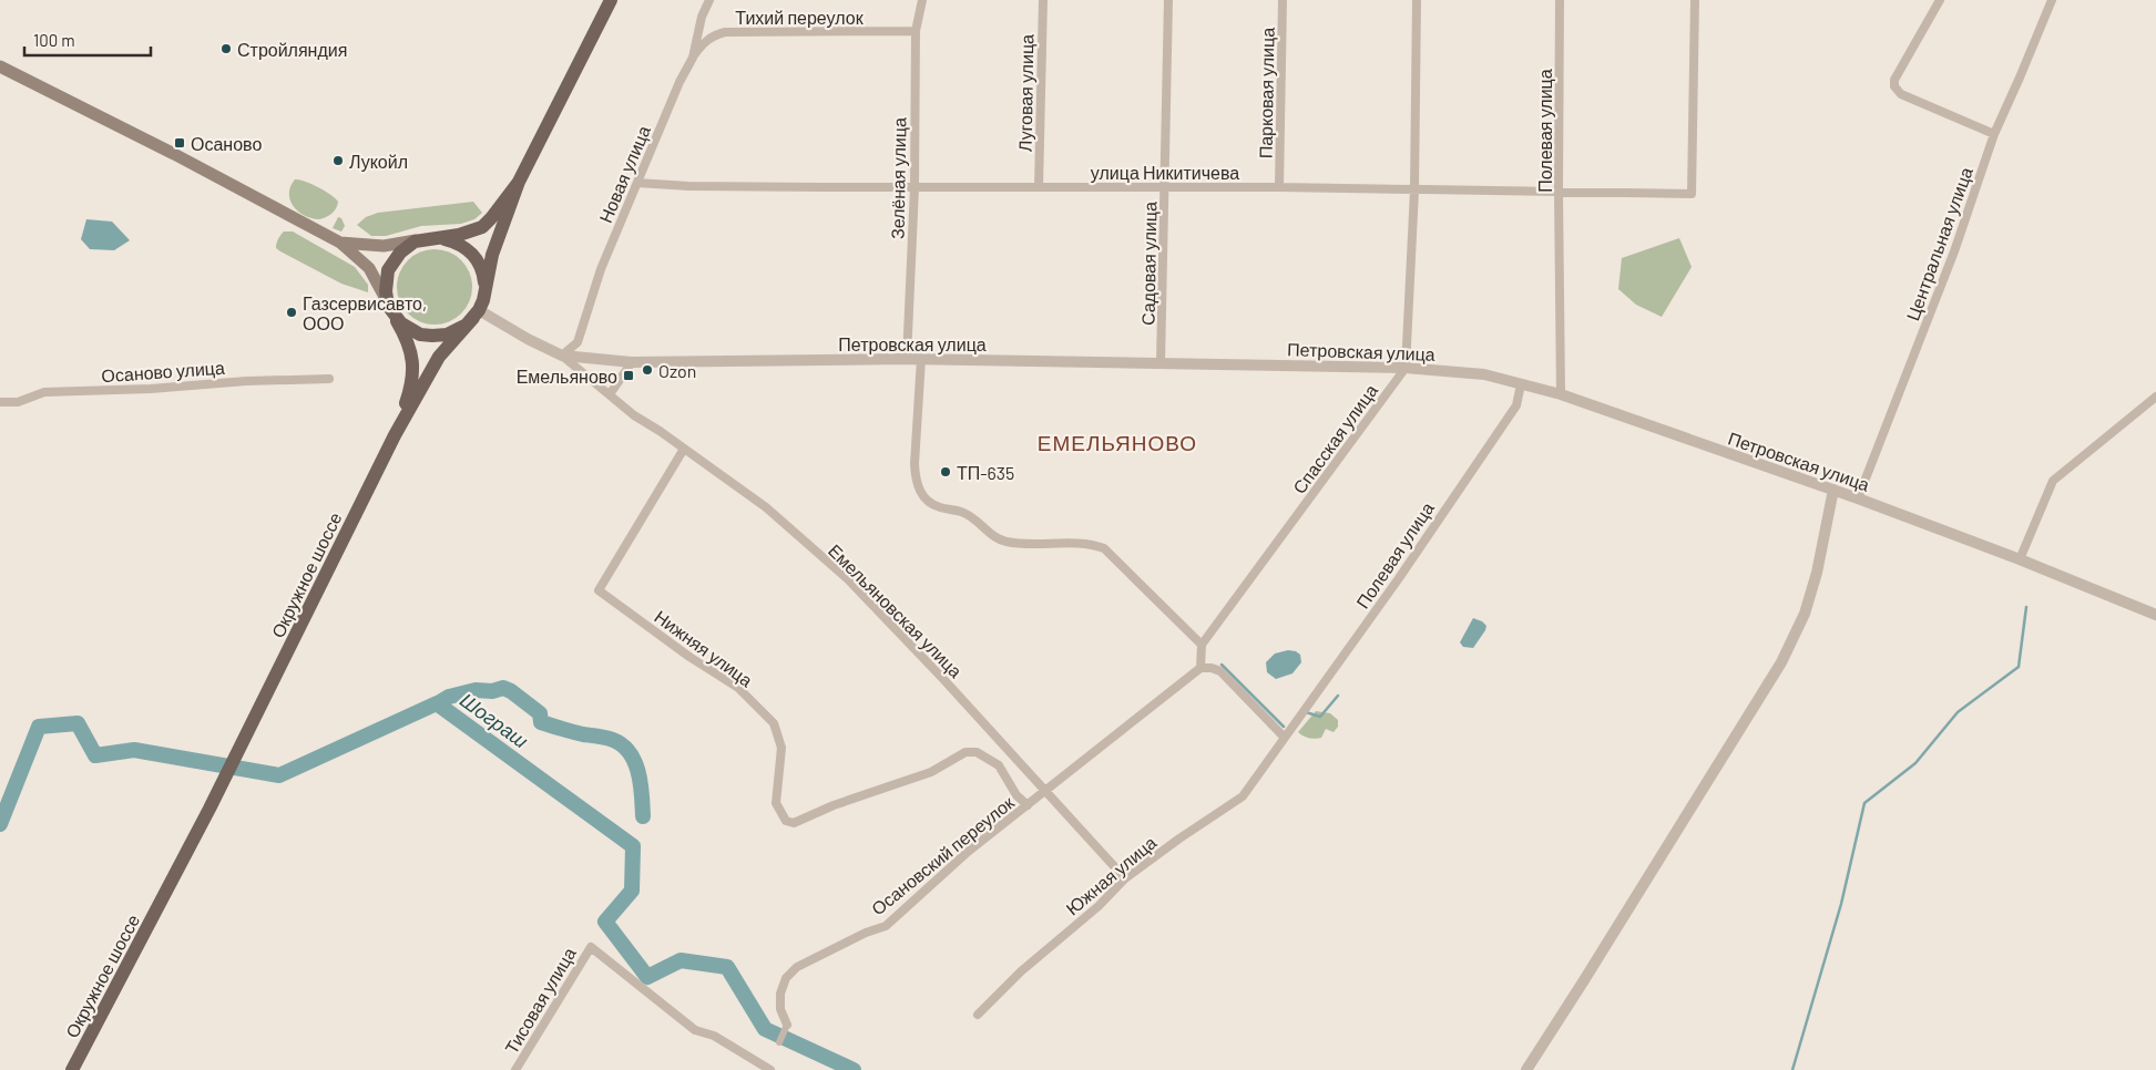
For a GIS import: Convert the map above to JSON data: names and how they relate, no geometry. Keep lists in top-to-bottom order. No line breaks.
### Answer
{"streets":{"main road":["Окружное шоссе"],"street":["Тихий переулок","Луговая улица","Парковая улица","Полевая улица","улица Никитичева","Новая улица","Зелёная улица","Центральная улица","Садовая улица","Петровская улица","Осаново улица","Спасская улица","Емельяновская улица","Нижняя улица","Осановский переулок","Южная улица","Тисовая улица"]},"crossings":[["Тихий переулок","Новая улица"],["Тихий переулок","Зелёная улица"],["Луговая улица","улица Никитичева"],["Парковая улица","улица Никитичева"],["Полевая улица","улица Никитичева"],["Полевая улица","Петровская улица"],["Полевая улица","Южная улица"],["улица Никитичева","Новая улица"],["улица Никитичева","Зелёная улица"],["улица Никитичева","Садовая улица"],["Новая улица","Петровская улица"],["Новая улица","Емельяновская улица"],["Зелёная улица","Петровская улица"],["Центральная улица","Петровская улица"],["Садовая улица","Петровская улица"],["Петровская улица","Спасская улица"],["Петровская улица","Окружное шоссе"],["Петровская улица","Емельяновская улица"],["Емельяновская улица","Нижняя улица"],["Емельяновская улица","Осановский переулок"],["Емельяновская улица","Южная улица"],["Нижняя улица","Осановский переулок"]],"districts":["ЕМЕЛЬЯНОВО"],"water":["Шограш"],"places":{"other":["Стройляндия","Лукойл","Газсервисавто, ООО","Ozon","ТП-635"],"transit":["Осаново","Емельяново"]},"scale_bar":"100 m"}
